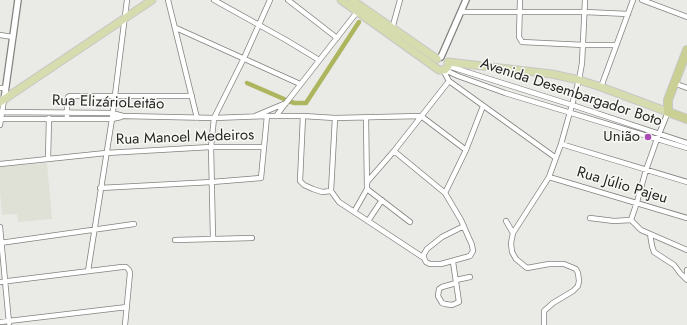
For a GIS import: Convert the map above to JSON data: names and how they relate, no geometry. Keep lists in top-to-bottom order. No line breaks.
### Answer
{"streets":{"street":["Avenida Desembargador Boto","Rua ElizárioLeitão","Rua Manoel Medeiros","Rua Júlio Pajeu"]},"places":["União"]}
